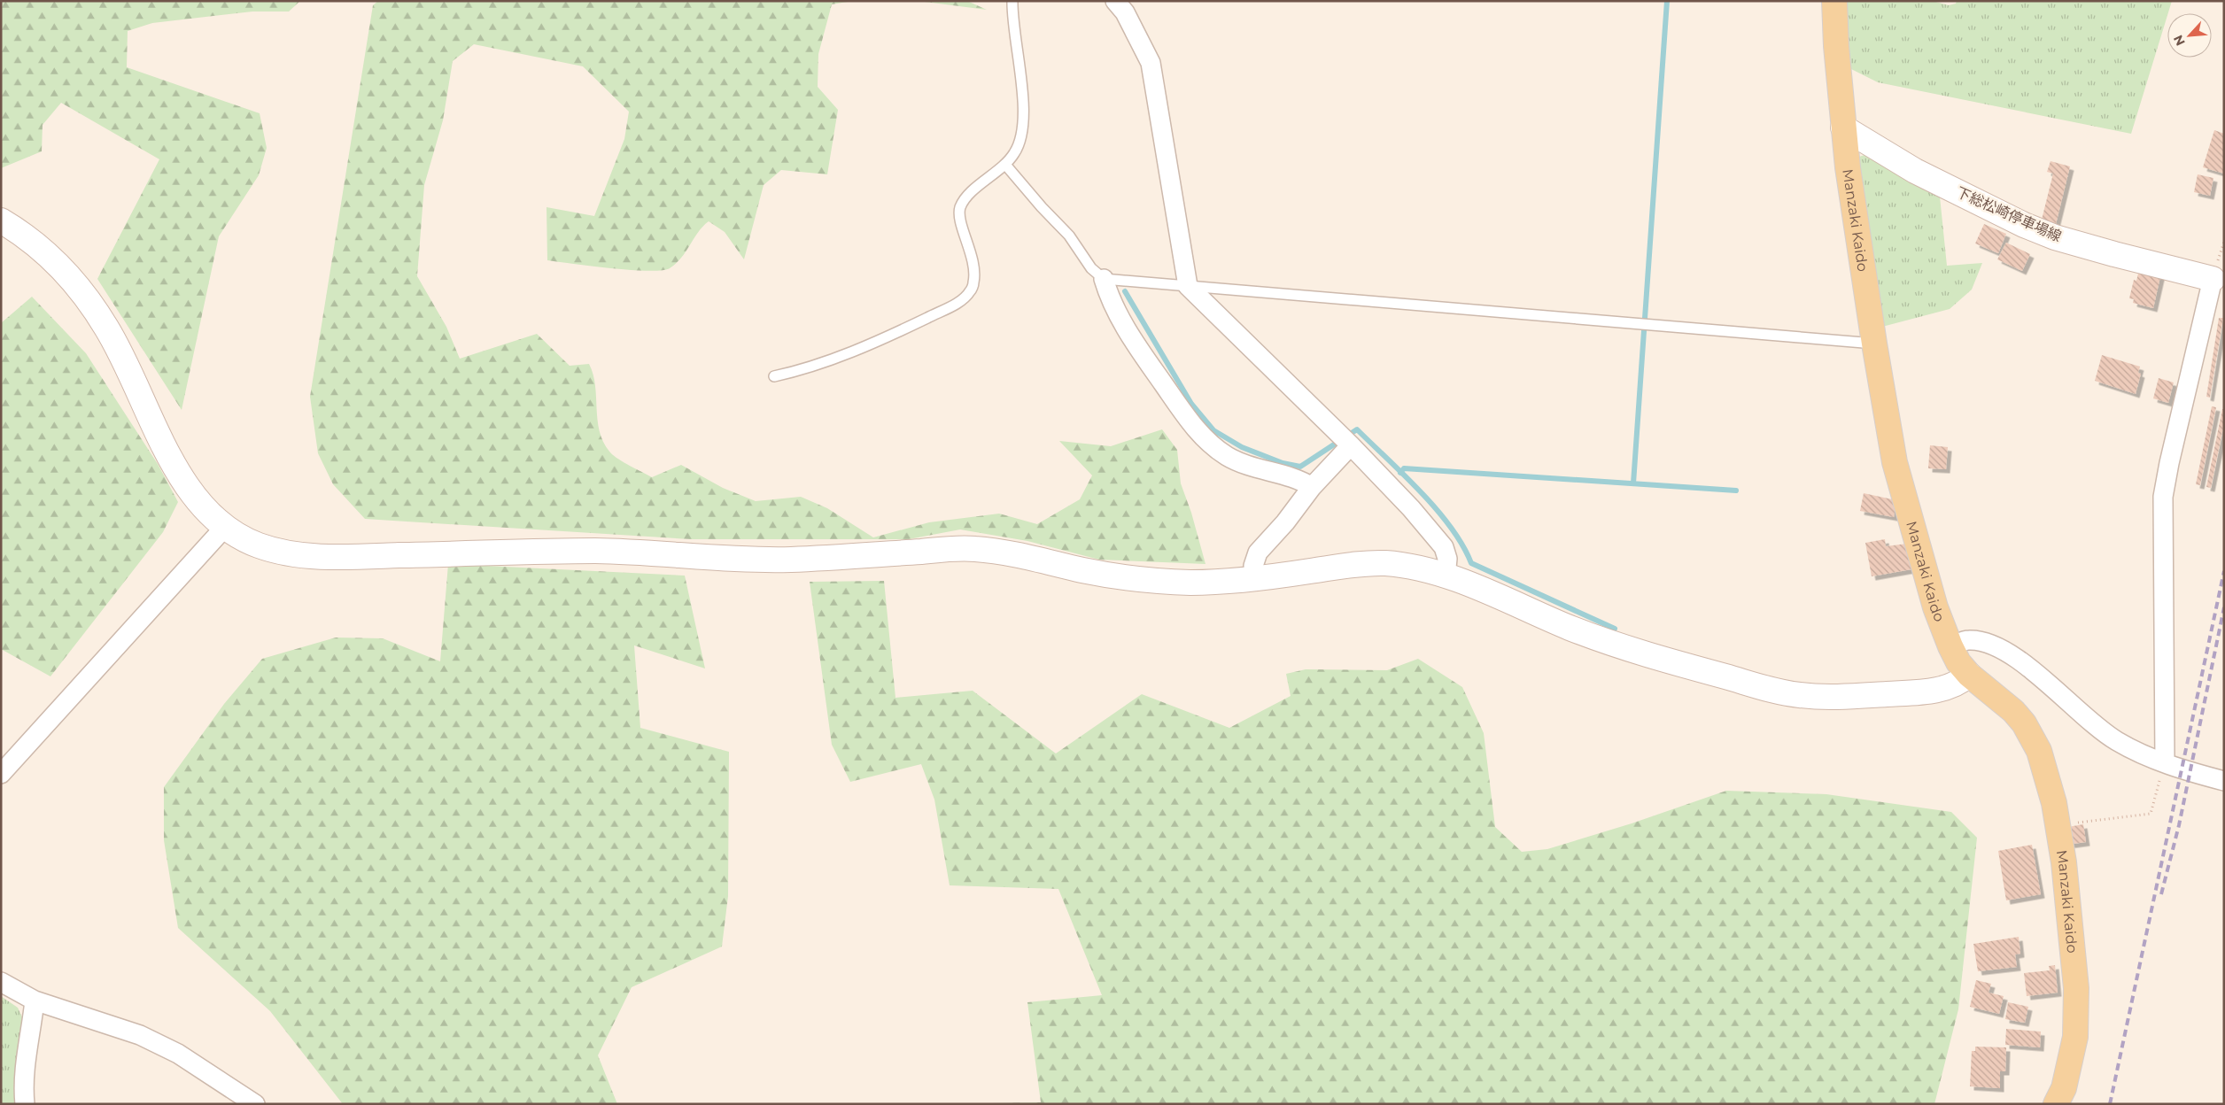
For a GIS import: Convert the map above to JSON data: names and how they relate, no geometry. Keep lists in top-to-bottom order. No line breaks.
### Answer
{"streets":{"main road":["Manzaki Kaido"],"street":["下総松崎停車場線"]},"crossings":[["下総松崎停車場線","Manzaki Kaido"]],"north":"bottom left"}
